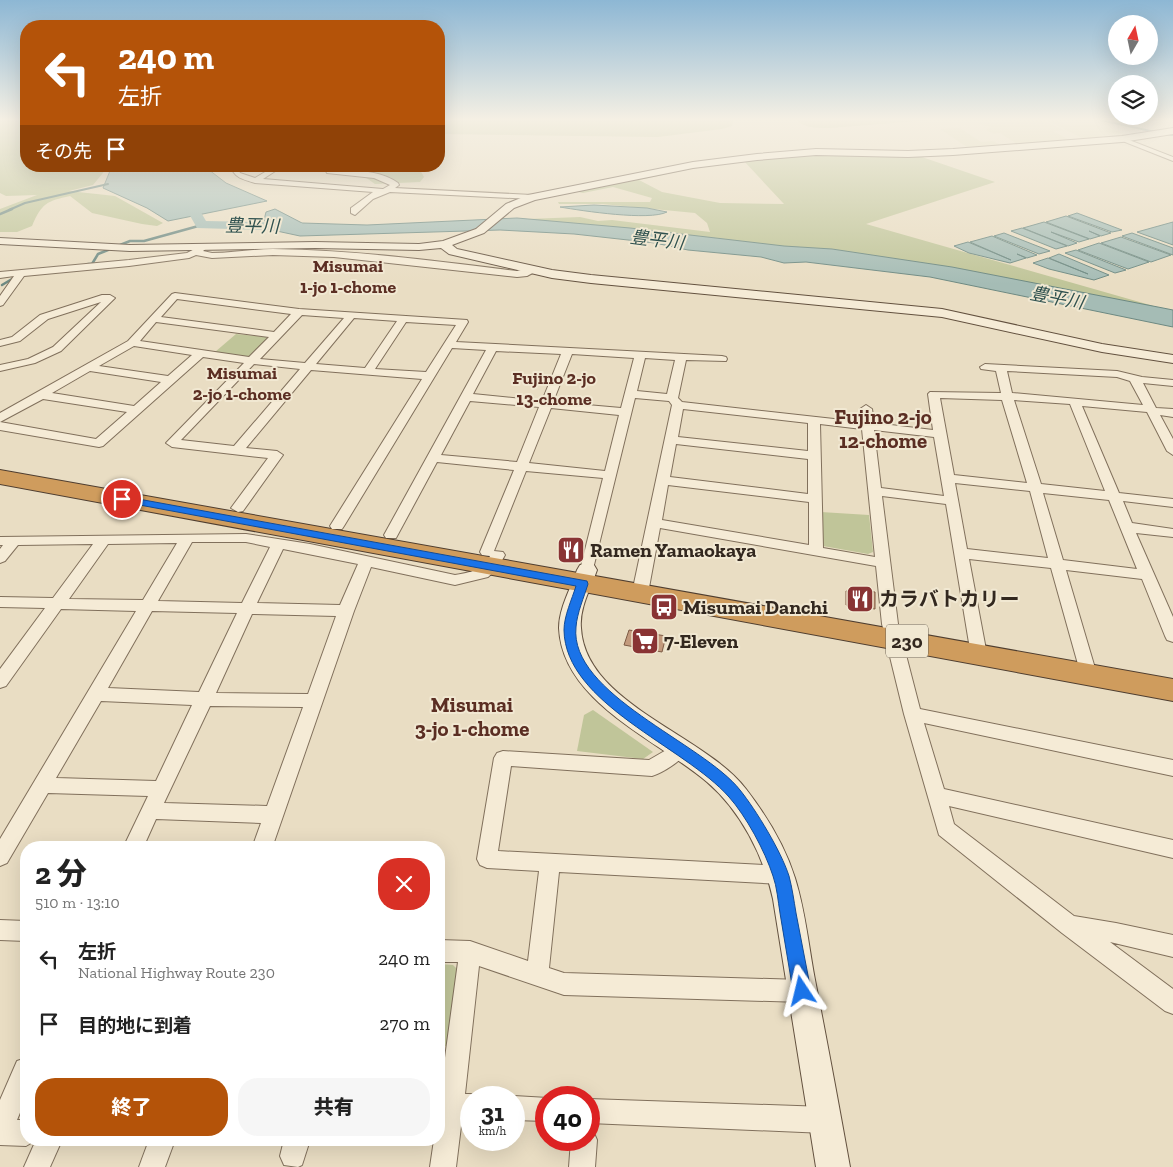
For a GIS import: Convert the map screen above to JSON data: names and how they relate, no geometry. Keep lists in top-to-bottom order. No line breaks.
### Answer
{"streets":{"highway":["230"]},"districts":["Misumai 1-jo 1-chome","Misumai 2-jo 1-chome","Fujino 2-jo 13-chome","Fujino 2-jo 12-chome","Misumai 3-jo 1-chome"],"water":["豊平川"],"places":{"restaurant":["Ramen Yamaokaya","カラバトカリー"],"bus stop":["Misumai Danchi"],"supermarket":["7-Eleven"]},"north":"top","page":{"turn":["240 m","左折"],"then":"その先","heading":["2 分","510 m · 13:10"],"list":[{"name":"左折","note":"National Highway Route 230","value":"240 m"},{"name":"目的地に到着","value":"270 m"}],"buttons":["終了","共有"],"speed":"31 km/h","limit":"40"}}
